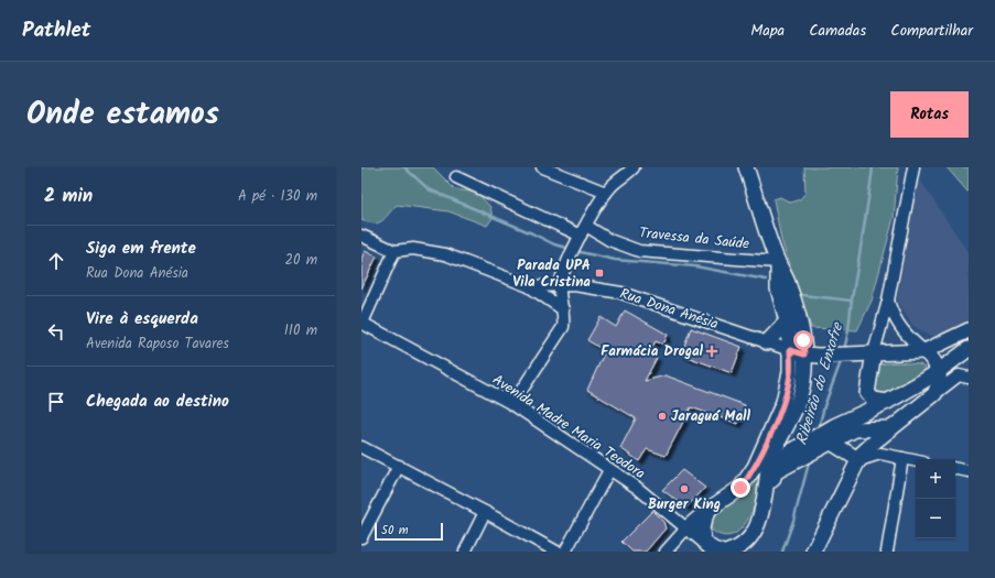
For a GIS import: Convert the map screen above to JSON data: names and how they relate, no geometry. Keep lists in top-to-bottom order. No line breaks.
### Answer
{"streets":{"main road":["Rua Dona Anésia"],"street":["Travessa da Saúde","Avenida Madre Maria Teodora"]},"water":["Ribeirão do Enxofre"],"places":{"transit":["Parada UPA Vila Cristina"],"health":["Farmácia Drogal"],"other":["Jaraguá Mall","Burger King"]},"scale_bar":"50 m","page":{"header":"Pathlet","nav":["Mapa","Camadas","Compartilhar"],"title":"Onde estamos","buttons":"Rotas","heading":["2 min","A pé · 130 m"],"list":[["Siga em frente","Rua Dona Anésia","20 m"],["Vire à esquerda","Avenida Raposo Tavares","110 m"],"Chegada ao destino"],"map_buttons":["+","−"],"scale":"50 m"}}
